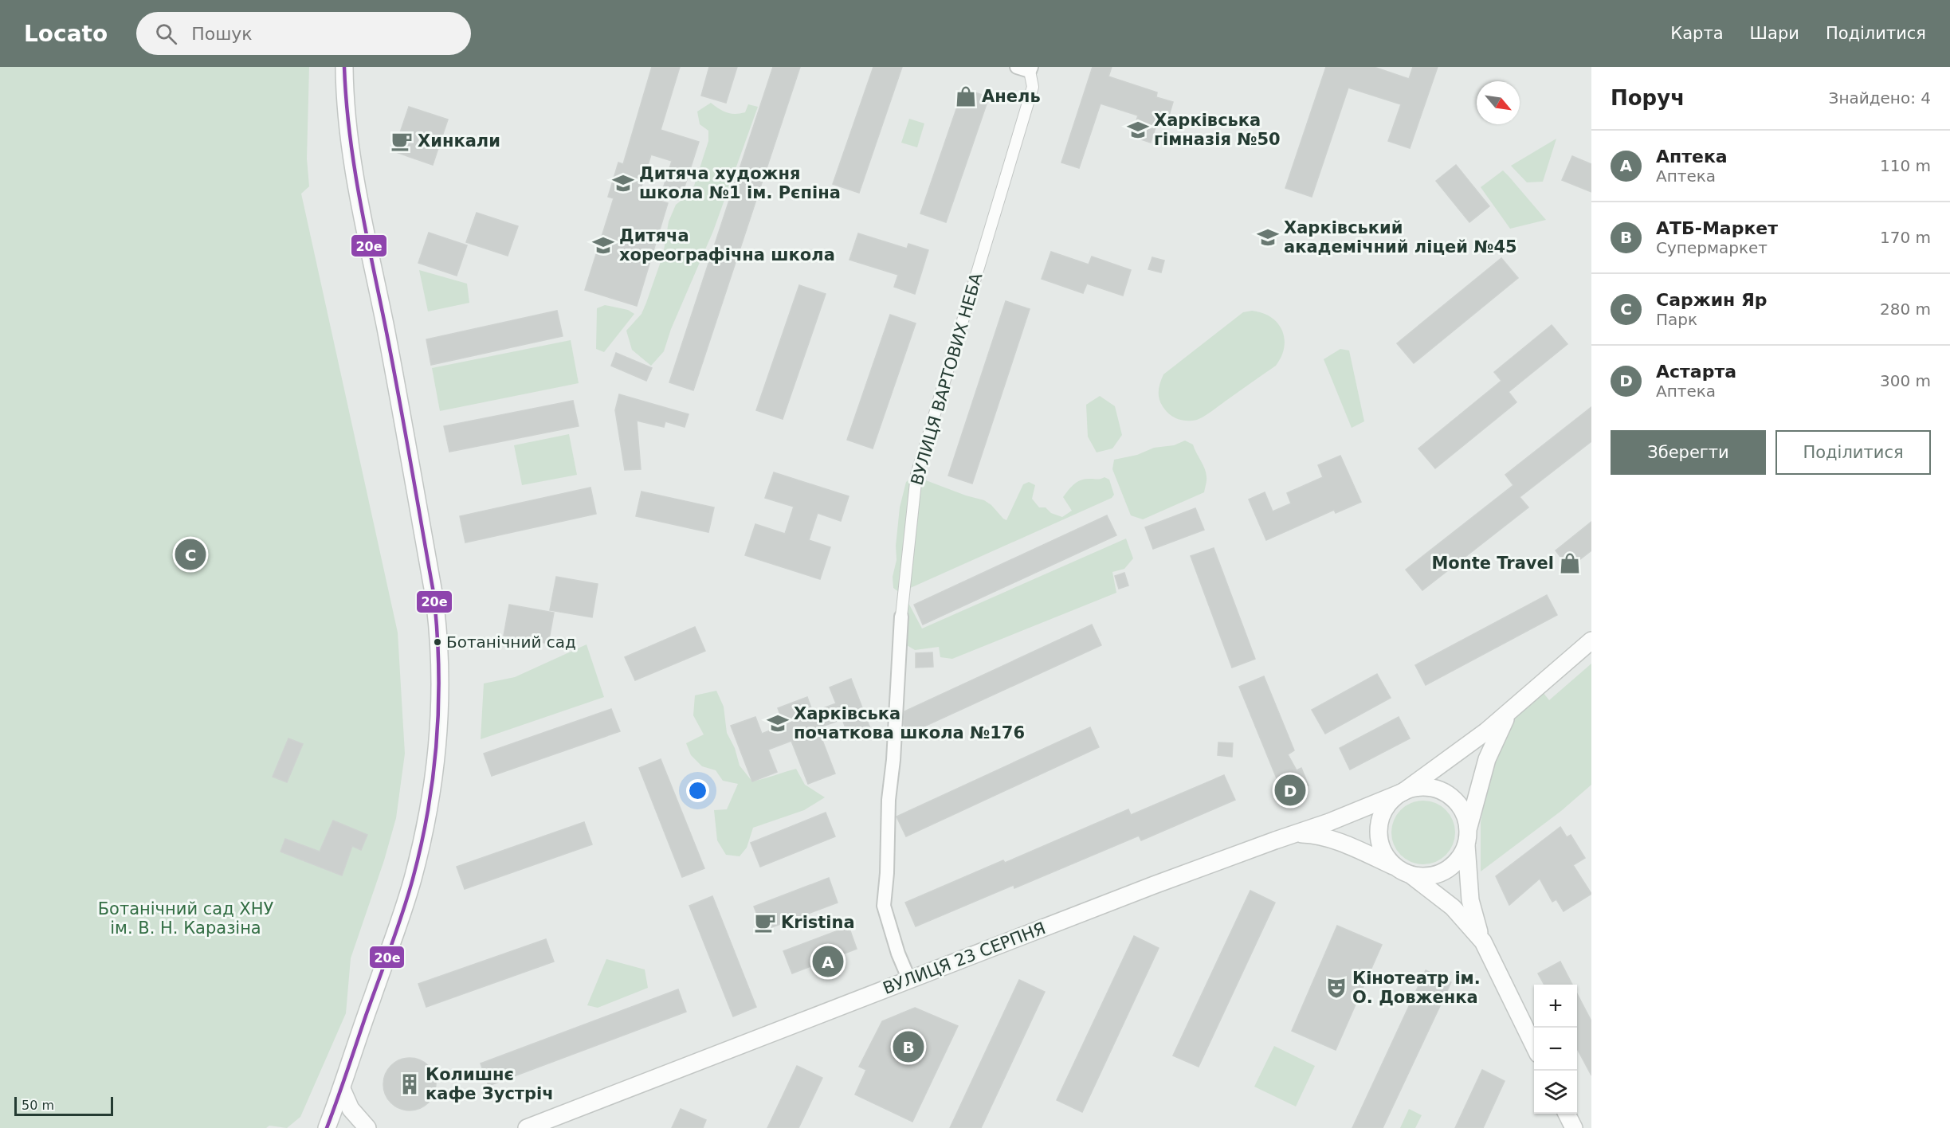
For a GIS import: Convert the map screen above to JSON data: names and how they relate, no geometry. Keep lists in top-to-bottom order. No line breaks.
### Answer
{"streets":{"street":["ВУЛИЦЯ ВАРТОВИХ НЕБА","ВУЛИЦЯ 23 СЕРПНЯ"]},"crossings":[["ВУЛИЦЯ ВАРТОВИХ НЕБА","ВУЛИЦЯ 23 СЕРПНЯ"]],"parks":["Ботанічний сад ХНУ ім. В. Н. Каразіна"],"places":{"shop":["Анель","Monte Travel"],"school or university":["Харківська гімназія №50","Дитяча художня школа №1 ім. Рєпіна","Харківський академічний ліцей №45","Дитяча хореографічна школа","Харківська початкова школа №176"],"cafe":["Хинкали","Kristina"],"other":["Ботанічний сад"],"theatre":["Кінотеатр ім. О. Довженка"],"building":["Колишнє кафе Зустріч"]},"lines":["transit line 20е"],"scale_bar":"50 m","north":"bottom right","page":{"header":"Locato","search":"Пошук","nav":["Карта","Шари","Поділитися"],"heading":["Поруч","Знайдено: 4"],"list":[{"mark":"A","name":"Аптека","note":"Аптека","value":"110 m"},{"mark":"B","name":"АТБ-Маркет","note":"Супермаркет","value":"170 m"},{"mark":"C","name":"Саржин Яр","note":"Парк","value":"280 m"},{"mark":"D","name":"Астарта","note":"Аптека","value":"300 m"}],"buttons":["Зберегти","Поділитися"],"pins":["C","D","A","B"],"map_buttons":["+","−"],"scale":"50 m"}}
